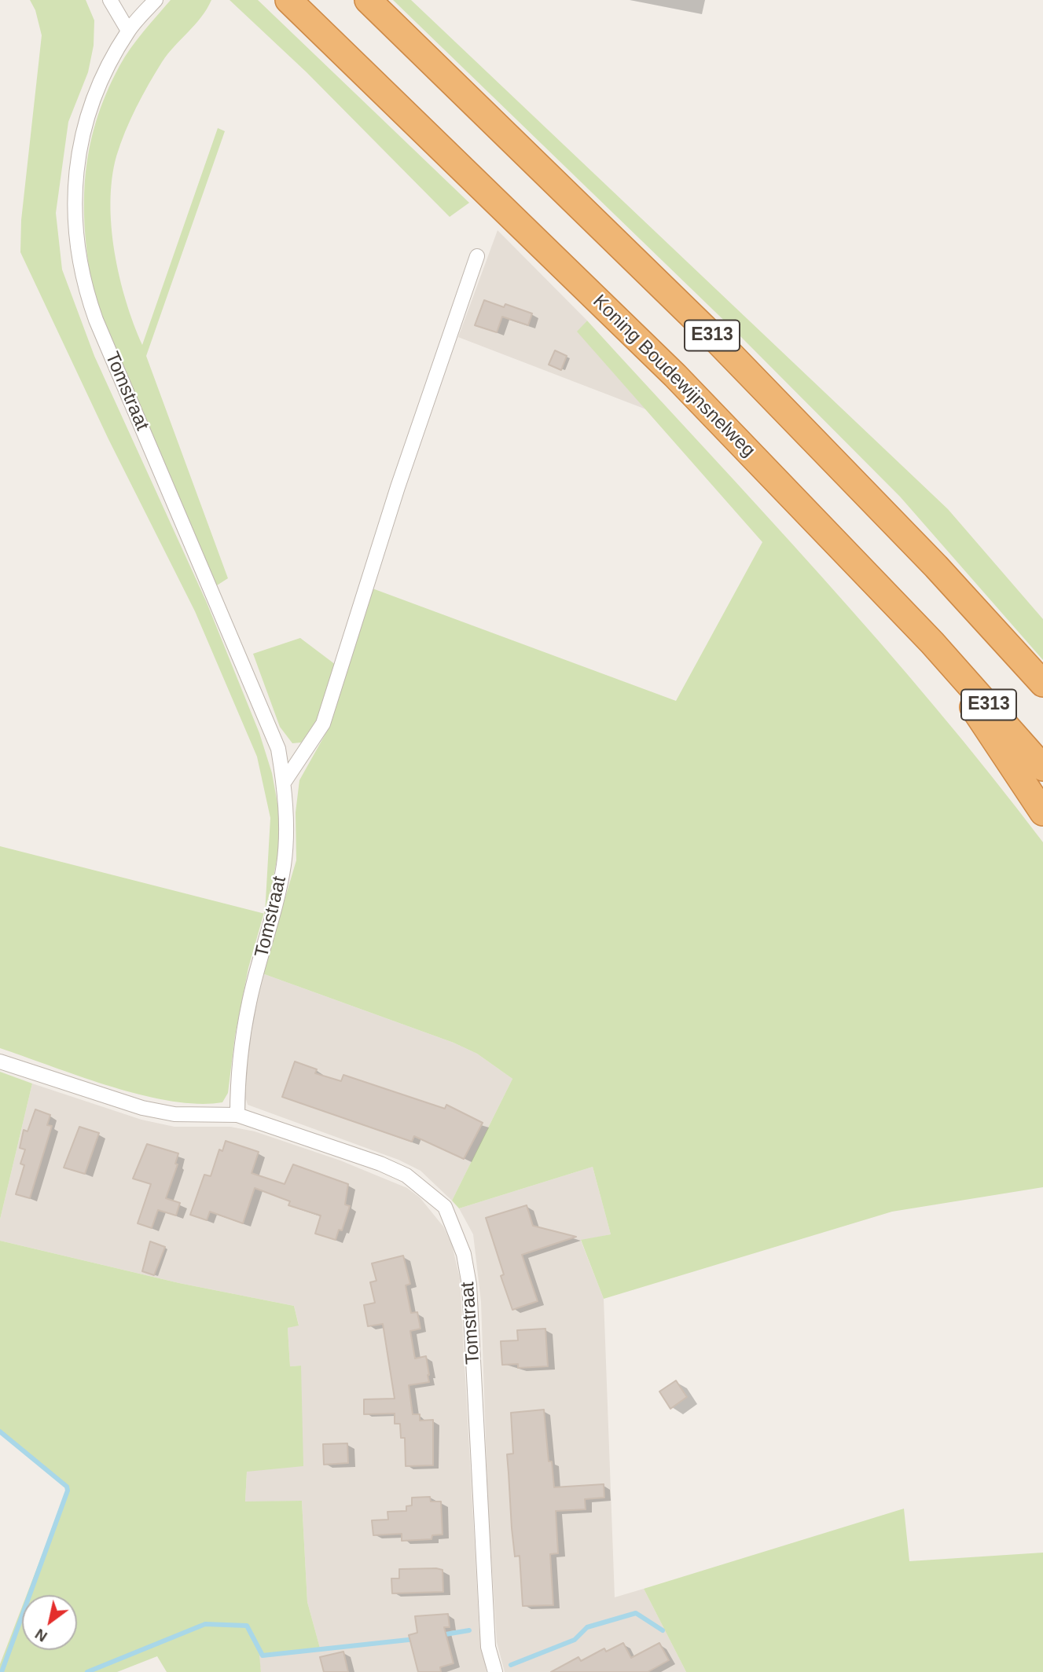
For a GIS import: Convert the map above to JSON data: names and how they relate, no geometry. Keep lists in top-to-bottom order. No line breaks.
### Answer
{"streets":{"highway":["E313","Koning Boudewijnsnelweg"],"street":["Tomstraat"]},"north":"bottom left"}
